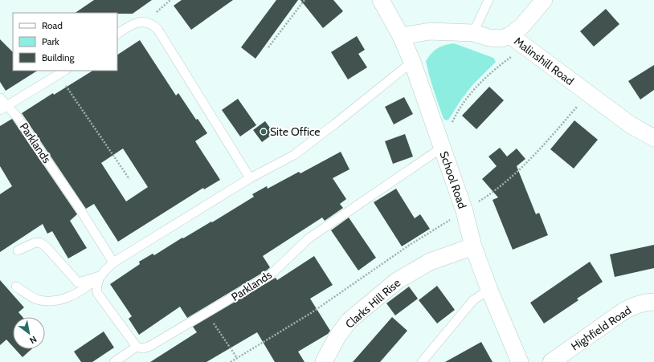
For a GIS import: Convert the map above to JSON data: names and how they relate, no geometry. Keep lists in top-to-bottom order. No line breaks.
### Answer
{"streets":{"street":["Malinshill Road","School Road","Clarks Hill Rise","Highfield Road"],"lane":["Parklands"]},"crossings":[["Malinshill Road","School Road"],["Parklands","School Road"],["School Road","Clarks Hill Rise"]],"places":["Site Office"],"legend":["Road","Park","Building"],"north":"bottom right"}
